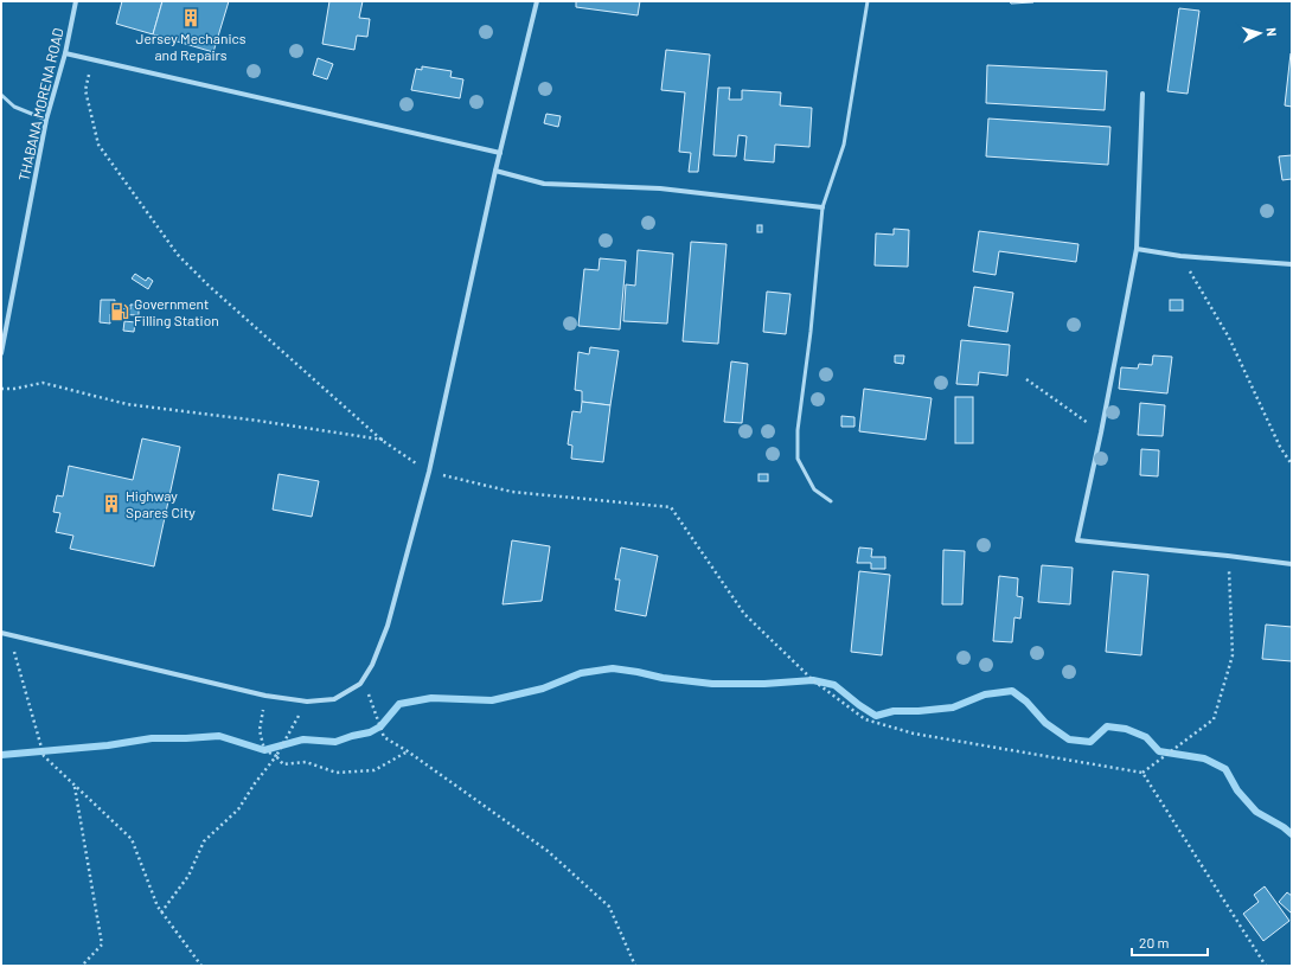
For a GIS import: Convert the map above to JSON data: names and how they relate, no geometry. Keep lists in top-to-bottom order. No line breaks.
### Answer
{"streets":{"street":["THABANA MORENA ROAD"]},"places":{"building":["Jersey Mechanics and Repairs","Highway Spares City"],"fuel station":["Government Filling Station"]},"scale_bar":"20 m","north":"right"}
